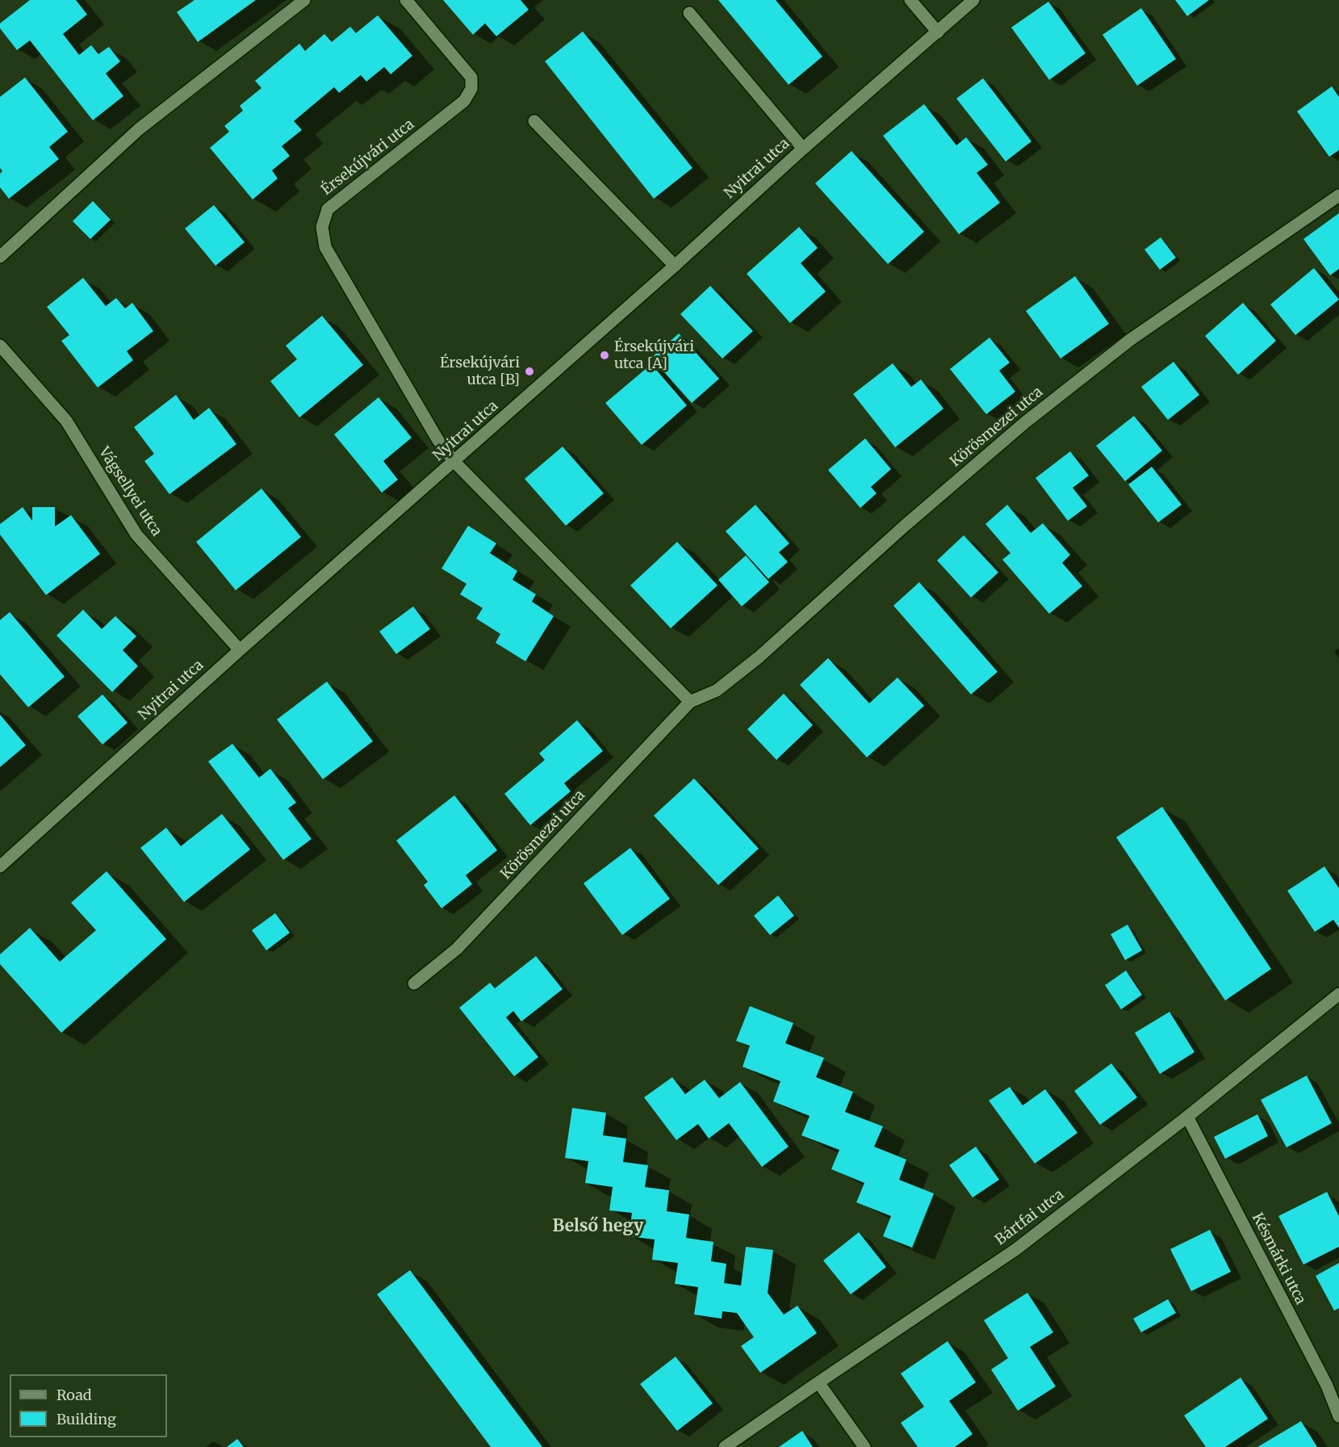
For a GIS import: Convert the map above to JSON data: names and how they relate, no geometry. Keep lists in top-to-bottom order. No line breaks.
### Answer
{"streets":{"street":["Érsekújvári utca","Nyitrai utca","Körösmezei utca","Vágsellyei utca","Bártfai utca","Késmárki utca"]},"crossings":[["Érsekújvári utca","Nyitrai utca"],["Nyitrai utca","Vágsellyei utca"],["Bártfai utca","Késmárki utca"]],"districts":["Belső hegy"],"places":["Érsekújvári utca [A]","Érsekújvári utca [B]"],"legend":["Road","Building"]}
